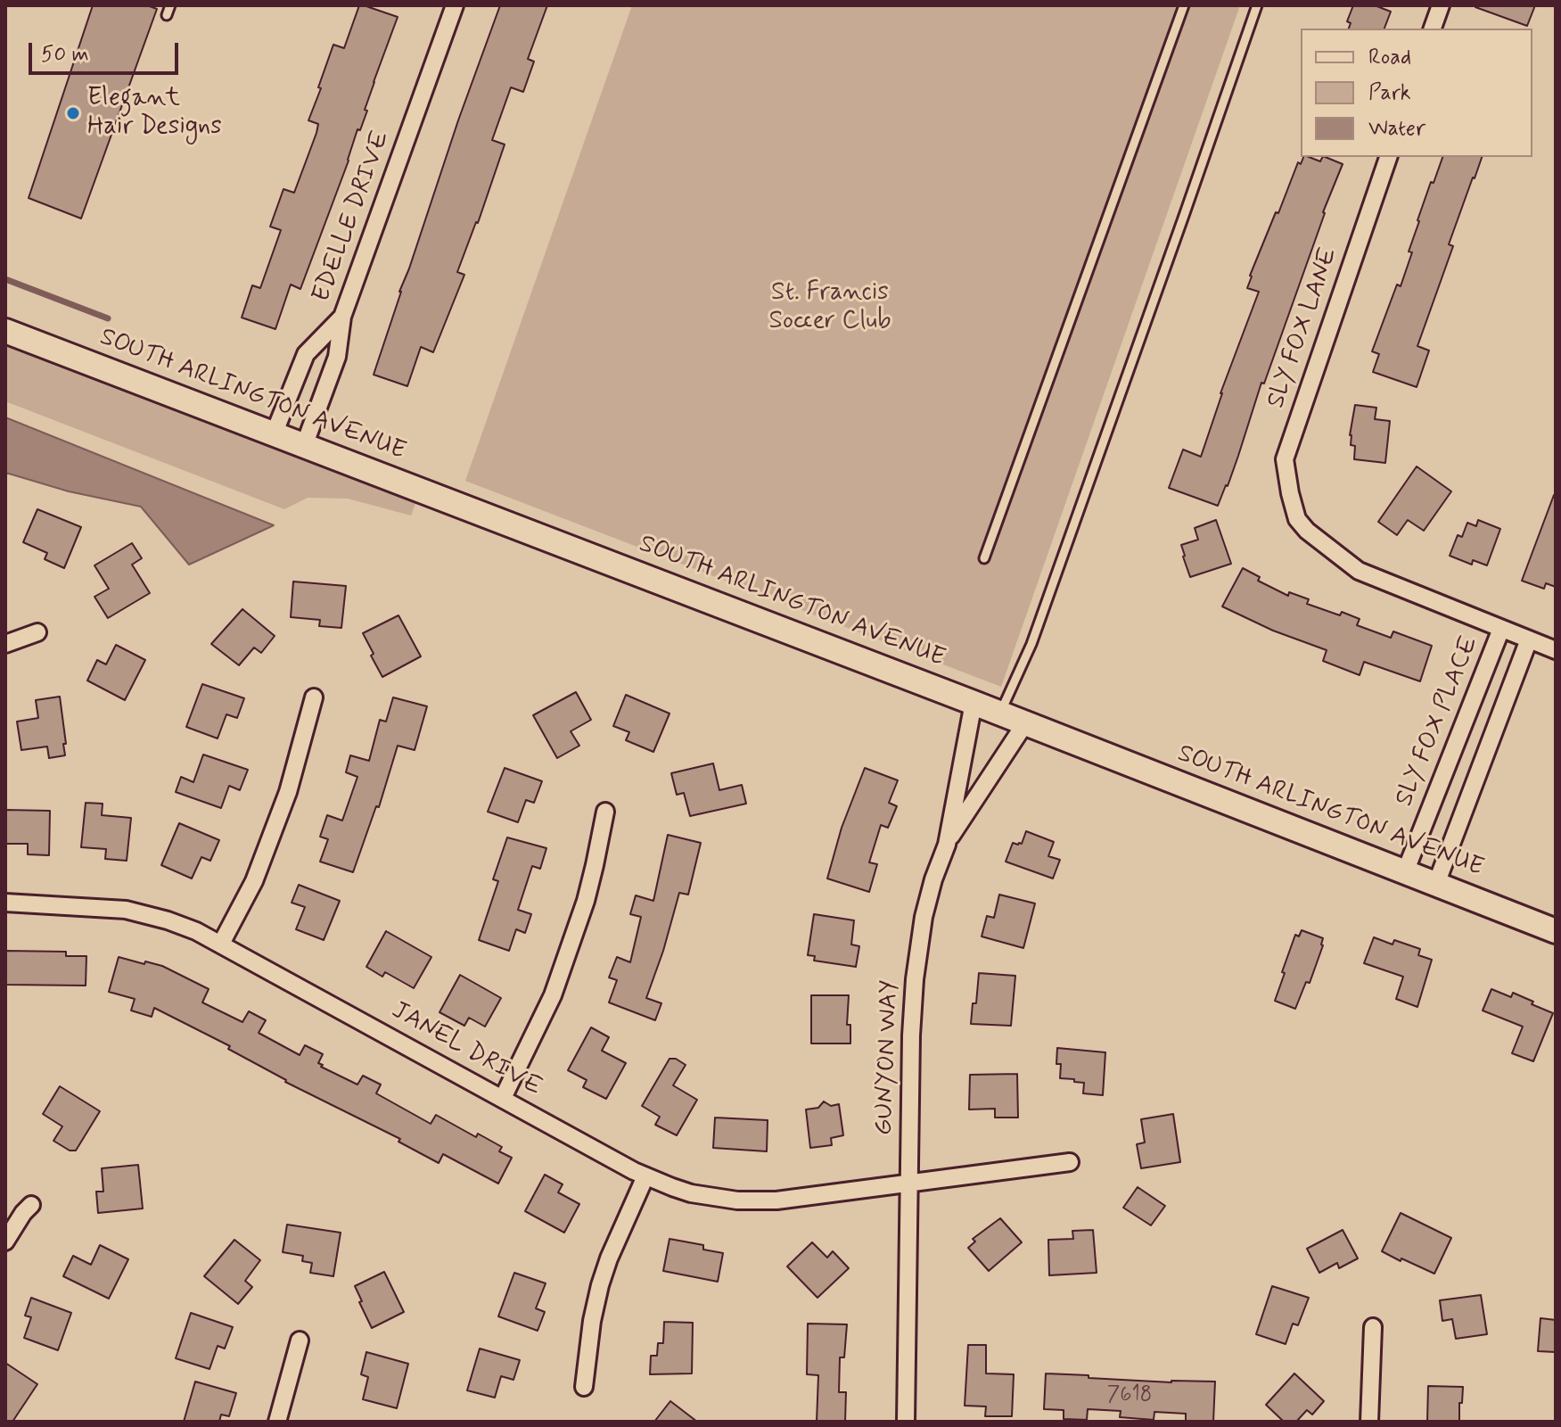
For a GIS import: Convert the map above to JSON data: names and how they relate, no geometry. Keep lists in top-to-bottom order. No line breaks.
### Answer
{"streets":{"street":["EDELLE DRIVE","SLY FOX LANE","SOUTH ARLINGTON AVENUE","SLY FOX PLACE","JANEL DRIVE","GUNYON WAY"]},"crossings":[["EDELLE DRIVE","SOUTH ARLINGTON AVENUE"],["SLY FOX LANE","SLY FOX PLACE"],["SOUTH ARLINGTON AVENUE","SLY FOX PLACE"],["SOUTH ARLINGTON AVENUE","GUNYON WAY"],["JANEL DRIVE","GUNYON WAY"]],"parks":["St. Francis Soccer Club"],"places":["Elegant Hair Designs"],"house_numbers":["7618"],"legend":["Road","Park","Water"],"scale_bar":"50 m"}
